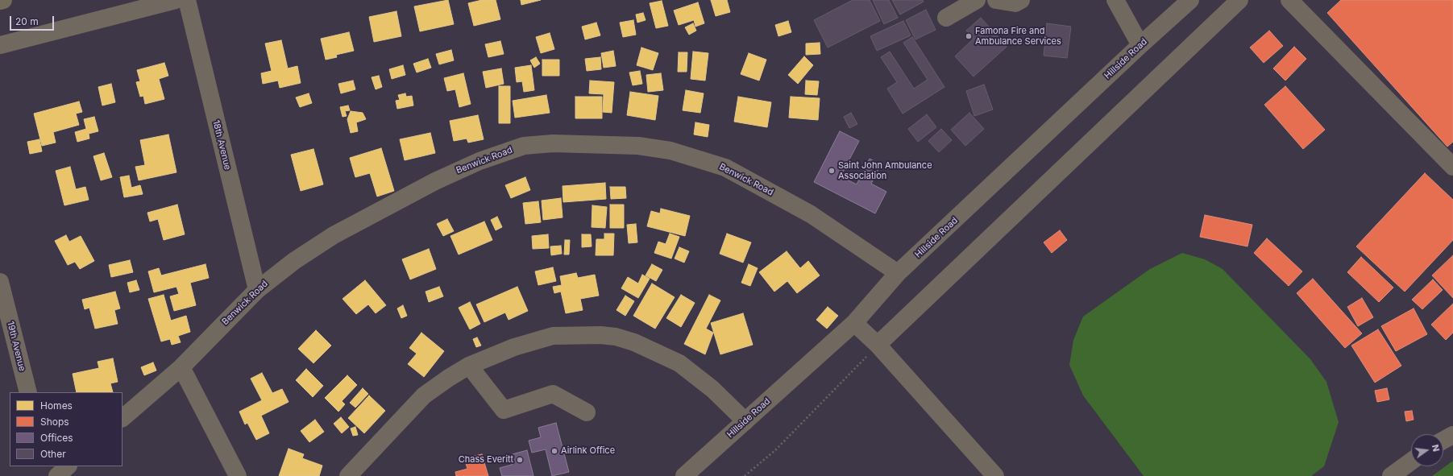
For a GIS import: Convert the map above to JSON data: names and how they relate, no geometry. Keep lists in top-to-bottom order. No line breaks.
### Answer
{"streets":{"street":["Hillside Road","18th Avenue","Benwick Road","19th Avenue"]},"crossings":[["Hillside Road","Benwick Road"],["18th Avenue","Benwick Road"]],"places":["Famona Fire and Ambulance Services","Saint John Ambulance Association","Airlink Office","Chass Everitt"],"legend":["Homes","Shops","Offices","Other"],"scale_bar":"20 m","north":"right"}
